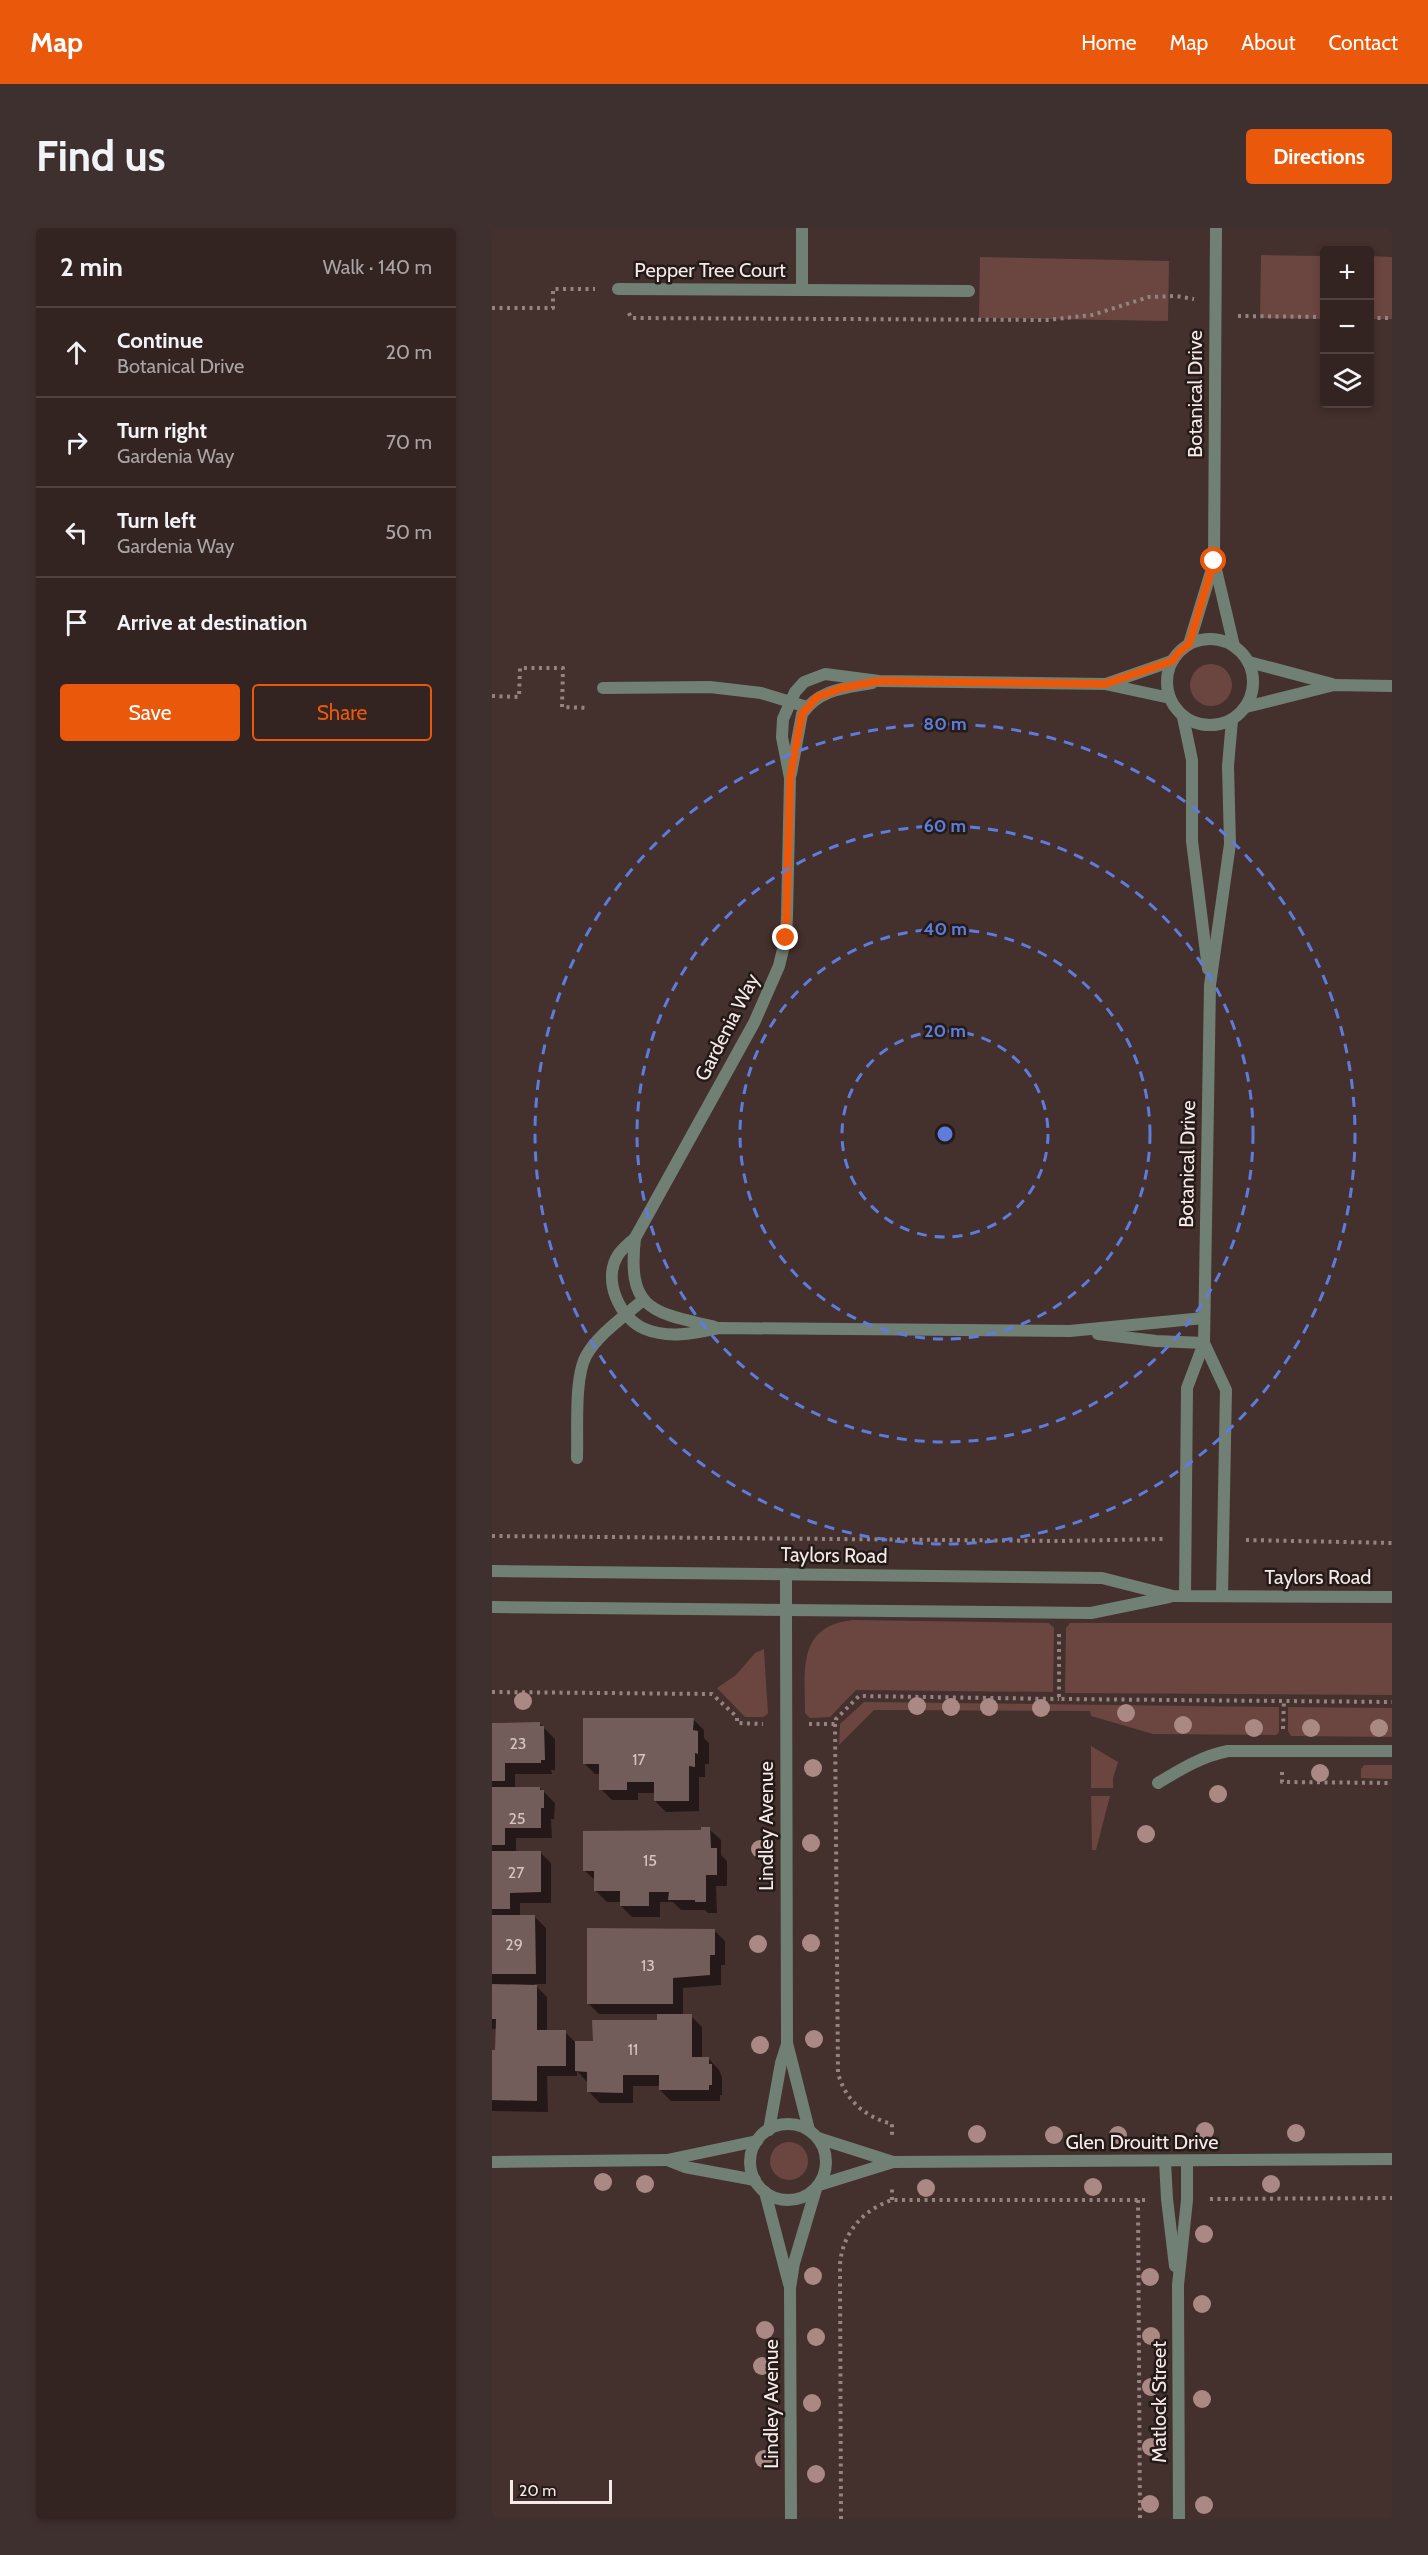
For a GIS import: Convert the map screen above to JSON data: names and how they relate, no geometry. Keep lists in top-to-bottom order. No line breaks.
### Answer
{"streets":{"street":["Pepper Tree Court","Botanical Drive","Gardenia Way","Taylors Road","Lindley Avenue","Glen Drouitt Drive","Matlock Street"]},"crossings":[["Botanical Drive","Gardenia Way"],["Botanical Drive","Taylors Road"],["Taylors Road","Lindley Avenue"],["Lindley Avenue","Glen Drouitt Drive"],["Glen Drouitt Drive","Matlock Street"]],"house_numbers":["23","17","25","15","27","29","13","11"],"scale_bar":"20 m","page":{"header":"Map","nav":["Home","Map","About","Contact"],"buttons":["Directions",["Save","Share"]],"title":"Find us","heading":["2 min","Walk · 140 m"],"map_buttons":["+","−"],"list":[["Continue","Botanical Drive","20 m"],["Turn right","Gardenia Way","70 m"],["Turn left","Gardenia Way","50 m"],"Arrive at destination"],"scale":"20 m"},"rings":["80 m","60 m","40 m","20 m"]}
